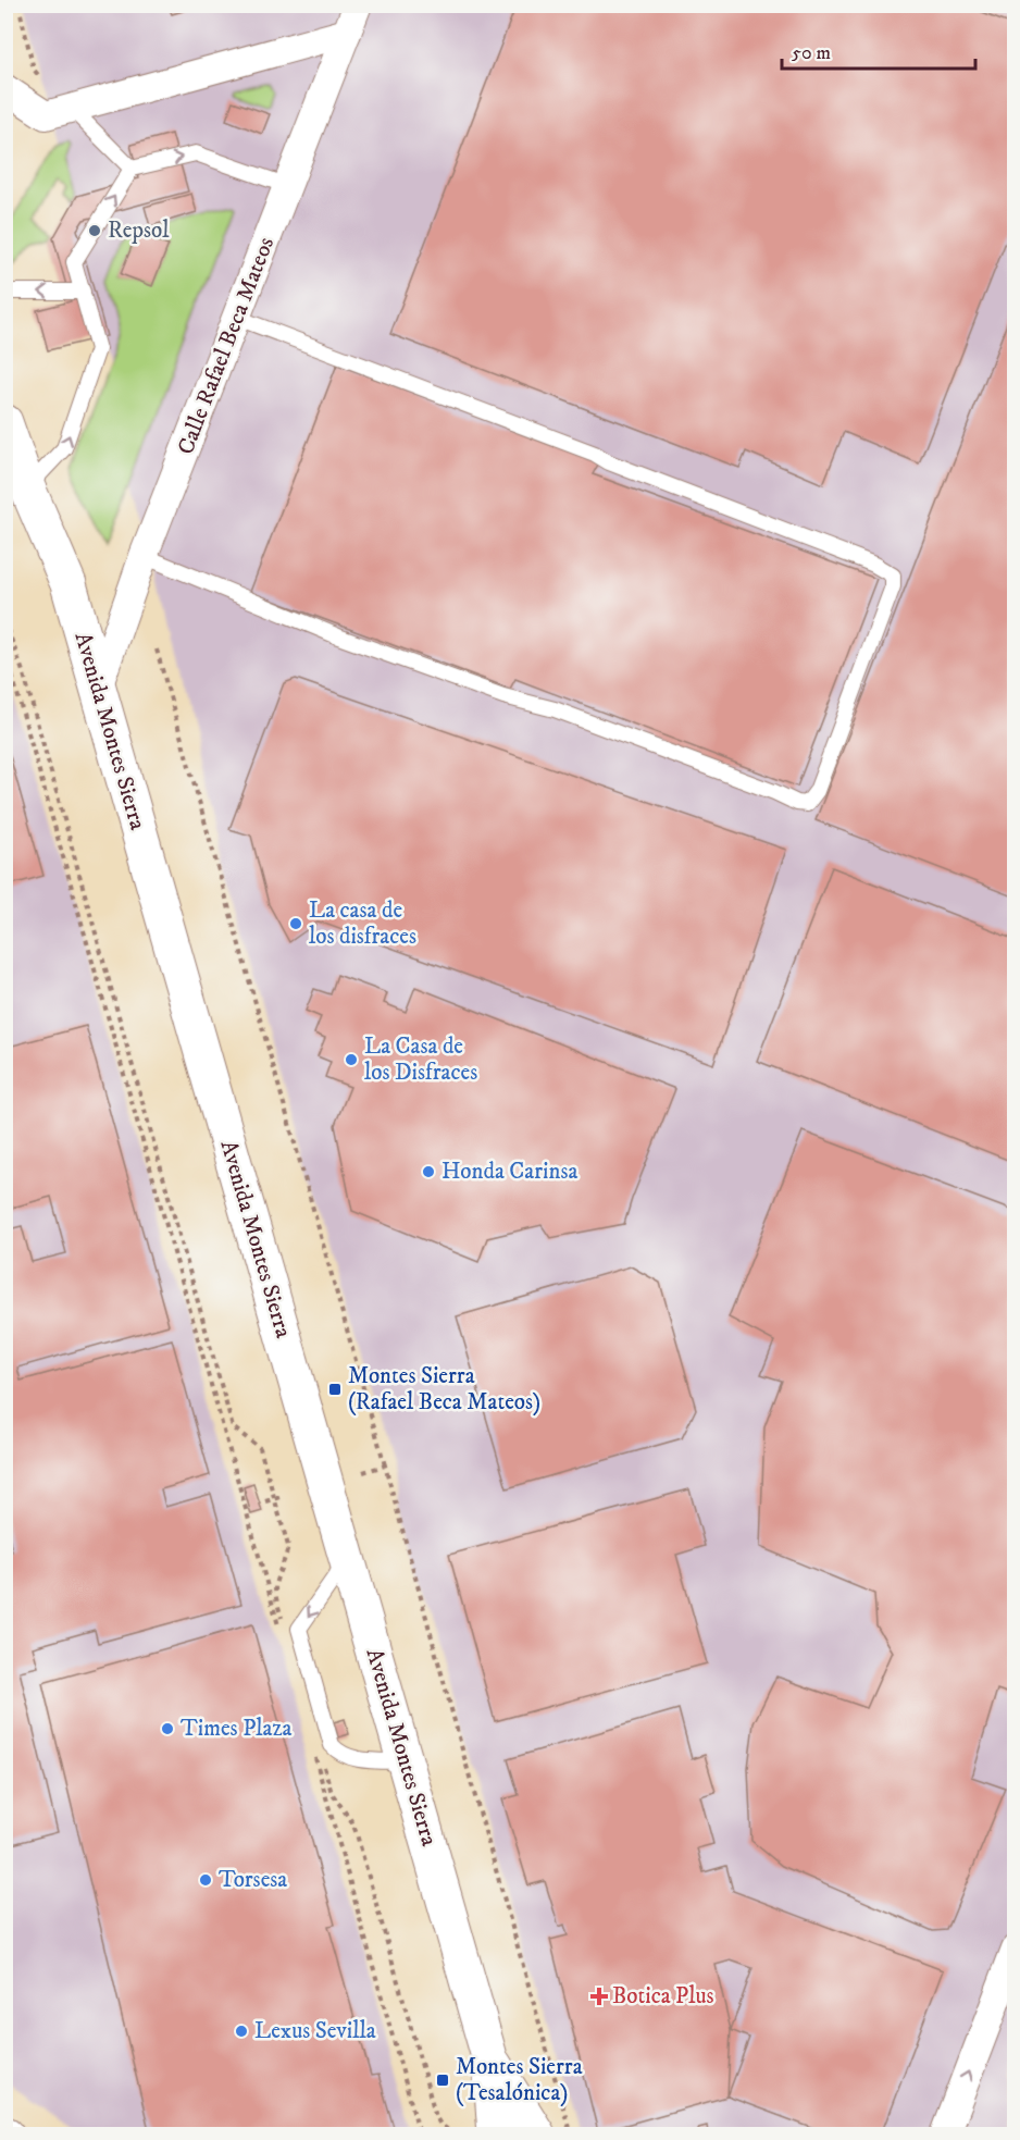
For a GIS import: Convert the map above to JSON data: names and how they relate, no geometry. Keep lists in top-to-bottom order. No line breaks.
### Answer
{"streets":{"main road":["Avenida Montes Sierra"],"street":["Calle Rafael Beca Mateos"]},"crossings":[["Calle Rafael Beca Mateos","Avenida Montes Sierra"]],"places":{"other":["Repsol","La casa de los disfraces","La Casa de los Disfraces","Honda Carinsa","Times Plaza","Torsesa","Lexus Sevilla"],"transit":["Montes Sierra (Rafael Beca Mateos)","Montes Sierra (Tesalónica)"],"health":["Botica Plus"]},"scale_bar":"50 m"}
